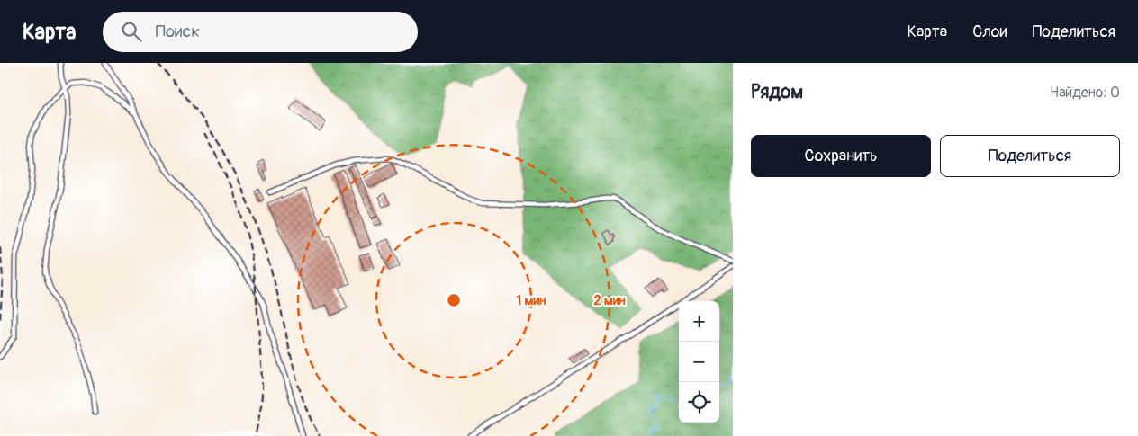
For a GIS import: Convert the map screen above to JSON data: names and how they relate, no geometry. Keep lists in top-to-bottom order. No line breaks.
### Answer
{"page":{"header":"Карта","search":"Поиск","nav":["Карта","Слои","Поделиться"],"heading":["Рядом","Найдено: 0"],"buttons":["Сохранить","Поделиться"],"map_buttons":["+","−"]},"rings":["1 мин","2 мин"]}
